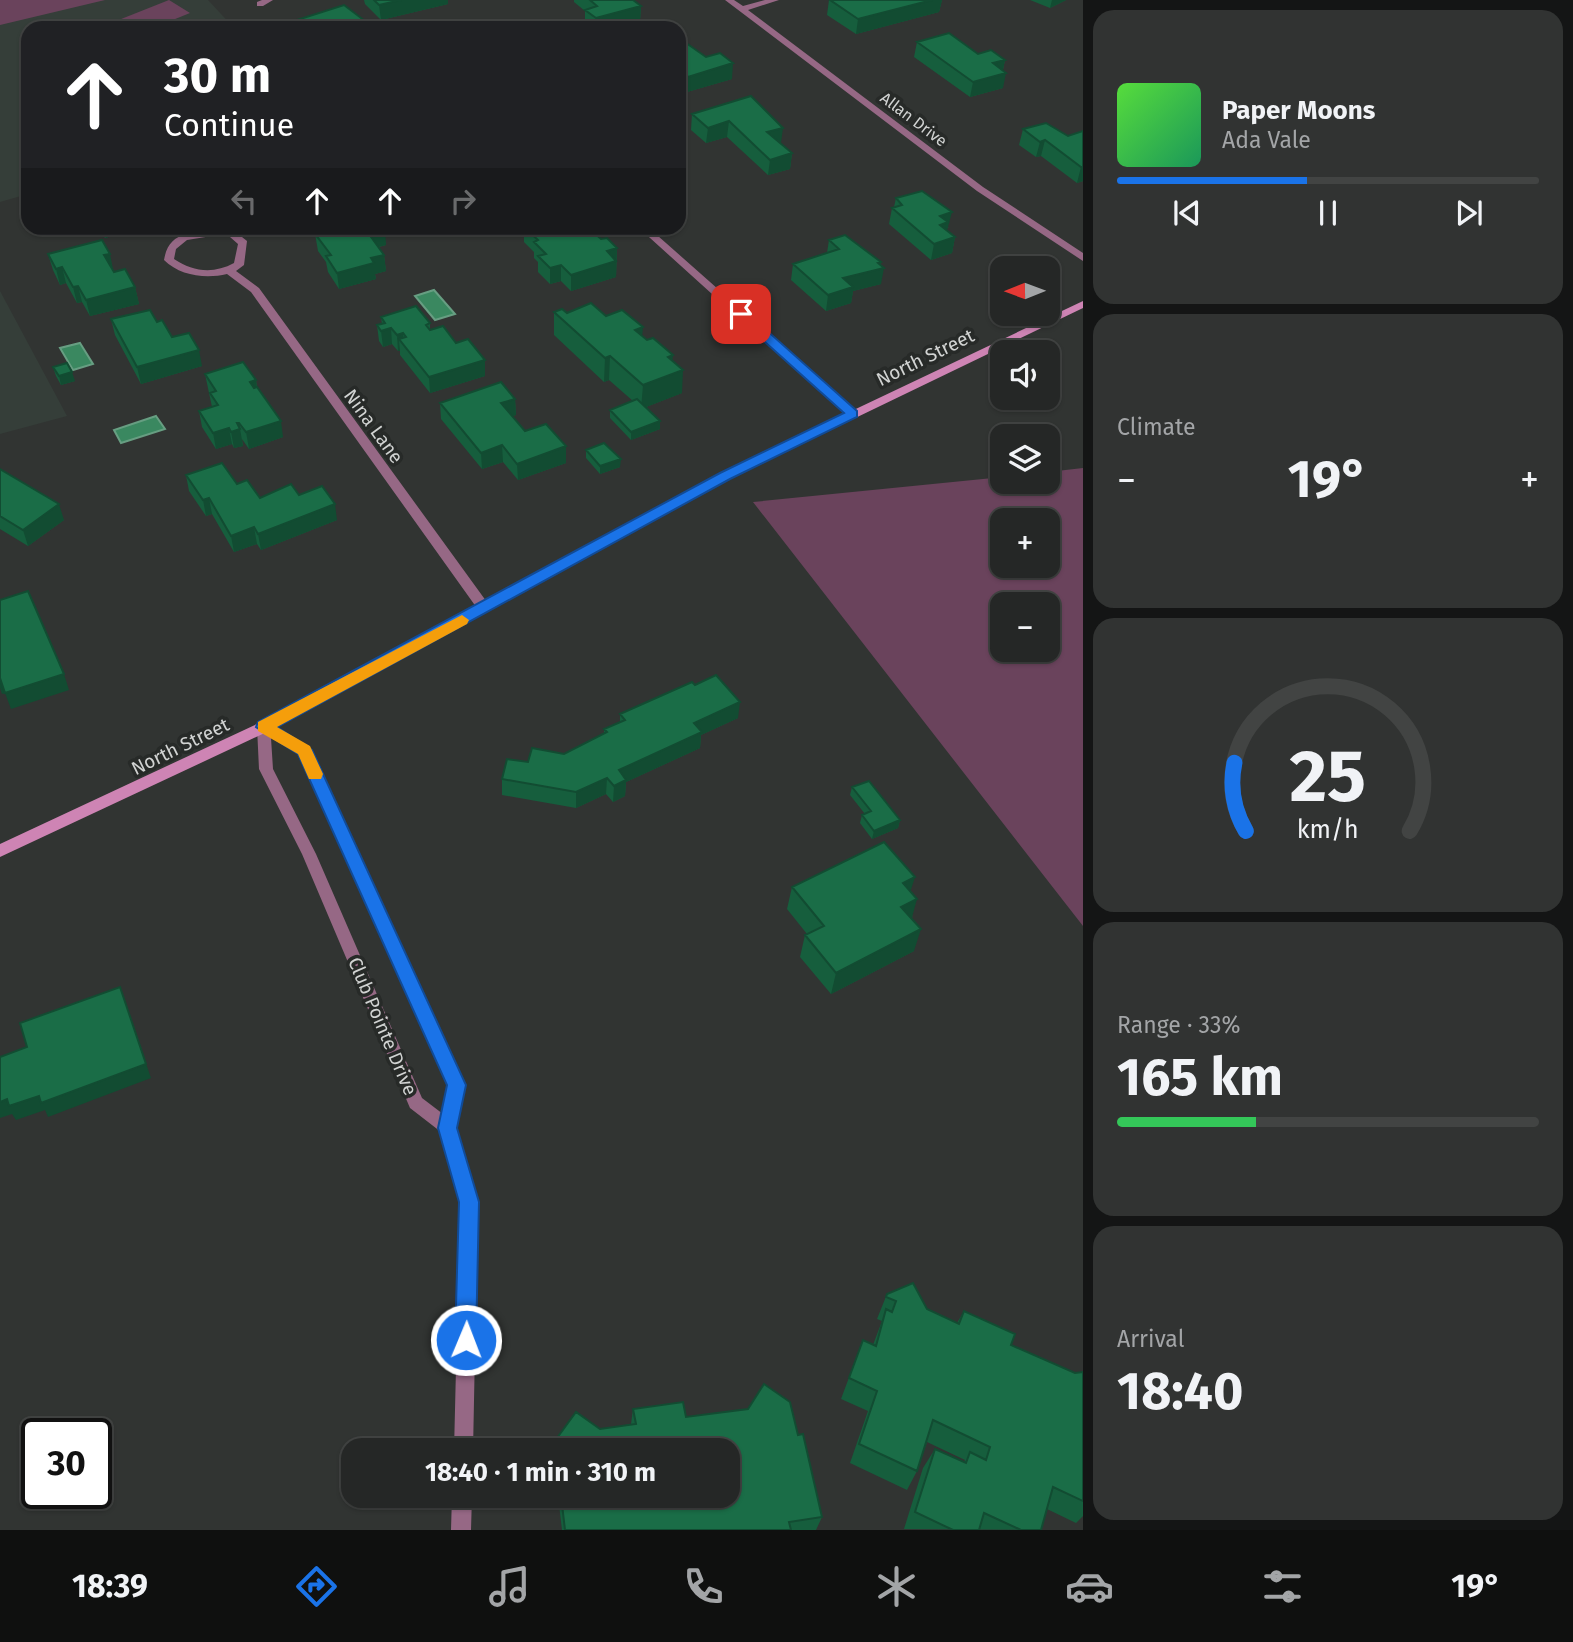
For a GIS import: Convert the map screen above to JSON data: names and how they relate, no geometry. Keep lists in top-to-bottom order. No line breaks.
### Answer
{"streets":{"main road":["North Street"],"street":["Allan Drive","Nina Lane","Club Pointe Drive"]},"crossings":[["North Street","Nina Lane"],["North Street","Club Pointe Drive"]],"north":"left","page":{"turn":["30 m","Continue"],"song":["Paper Moons","Ada Vale"],"map_buttons":["+","−"],"tile":["Climate",["Range · 33%","165 km"],["Arrival","18:40"]],"heat":["−","19°","+"],"limit":"30","trip":"18:40 · 1 min · 310 m","tabs":["18:39","19°"],"gauge":["25","km/h"]}}
